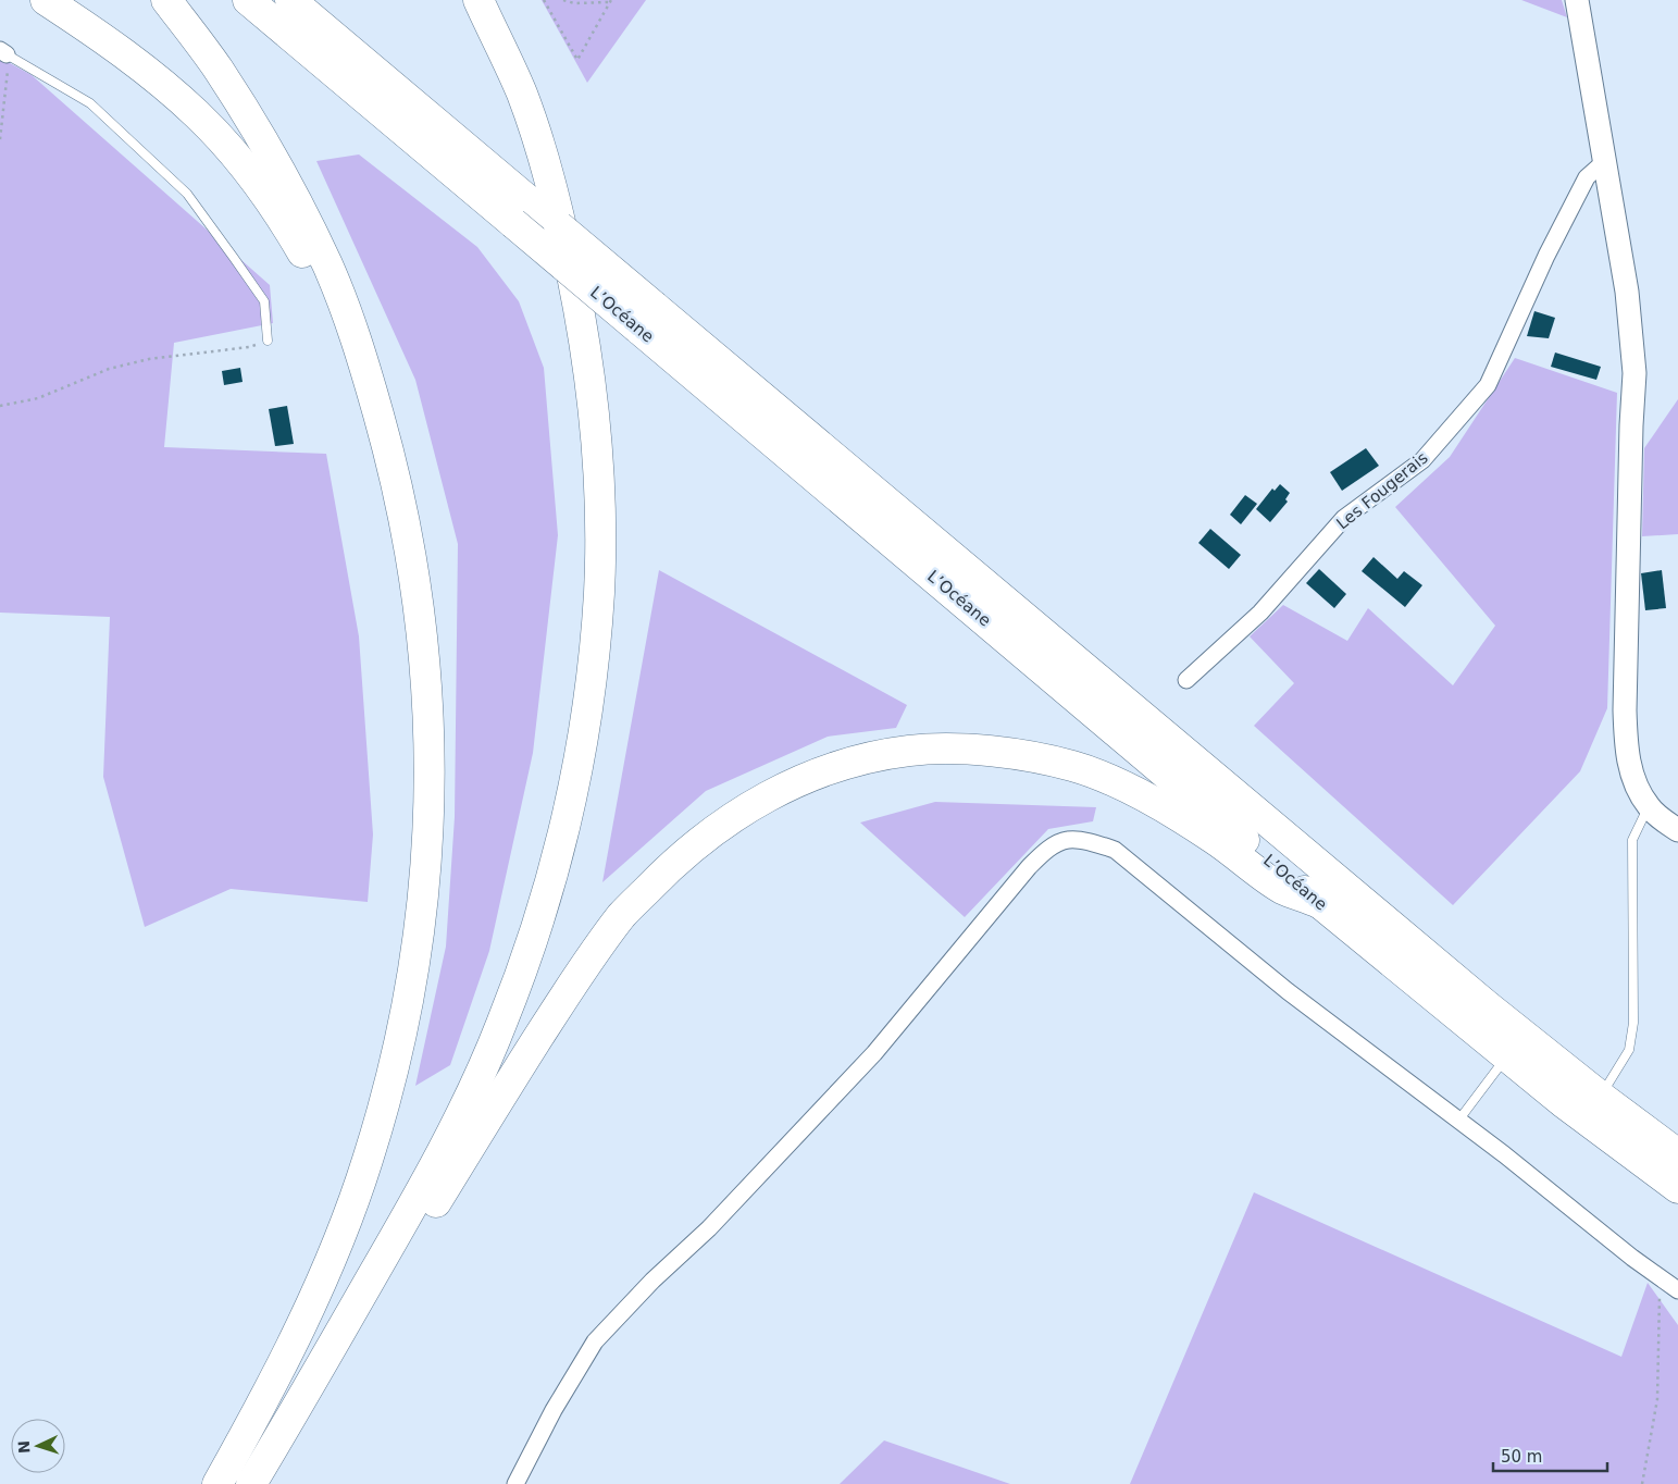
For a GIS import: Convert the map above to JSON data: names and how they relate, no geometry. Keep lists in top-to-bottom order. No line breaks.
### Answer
{"streets":{"highway":["L’Océane"],"street":["Les Fougerais"]},"scale_bar":"50 m","north":"left"}
